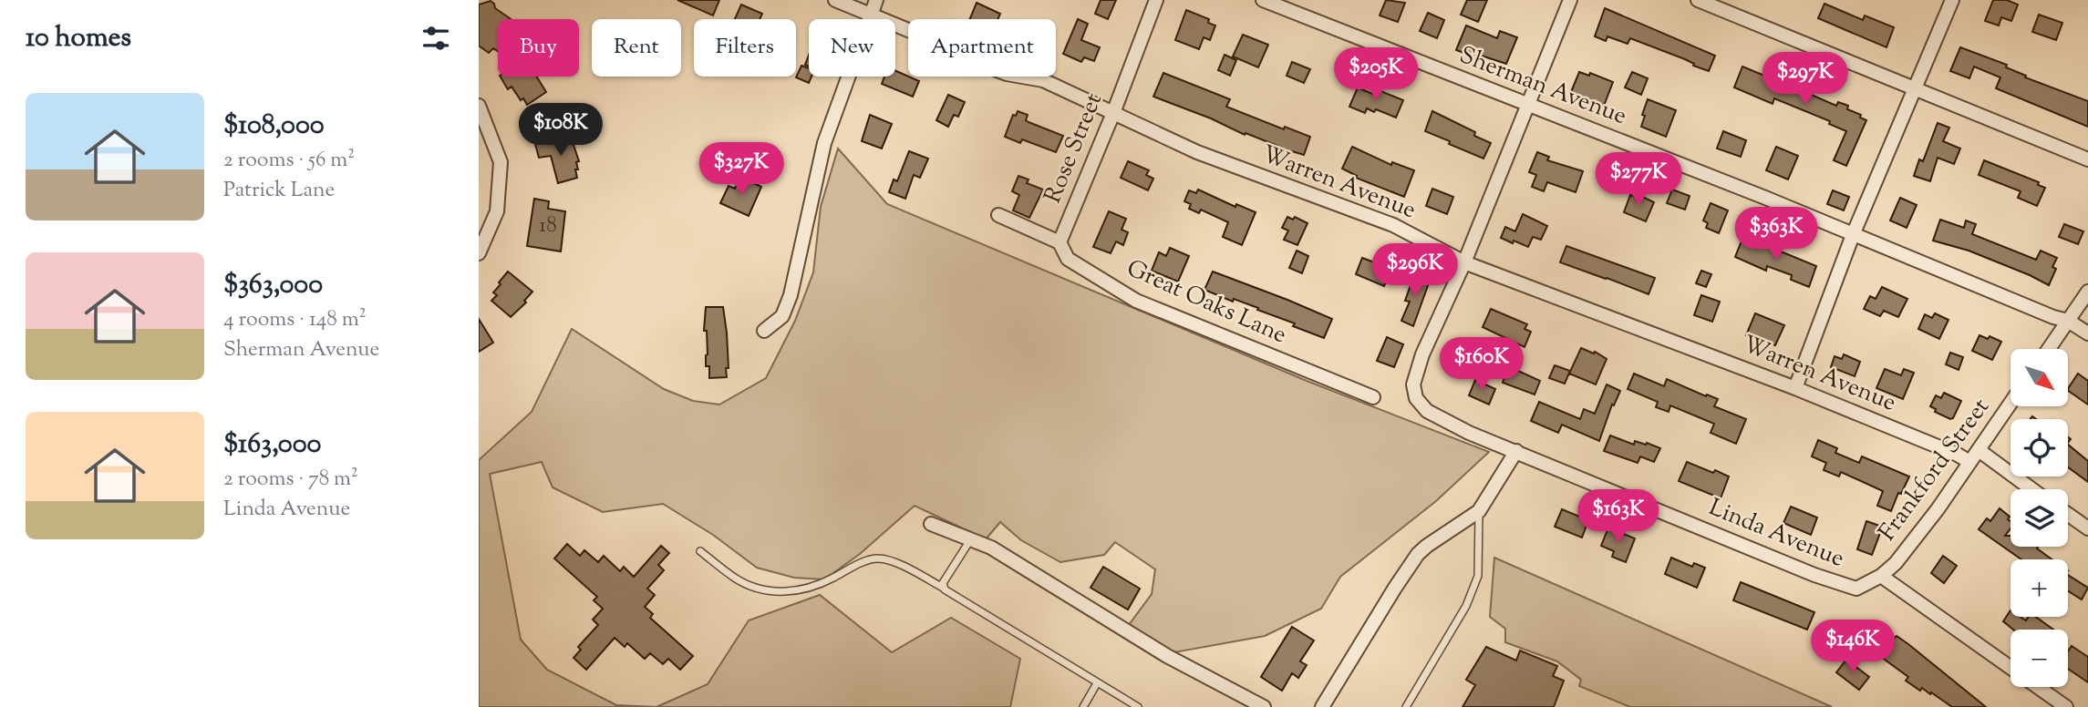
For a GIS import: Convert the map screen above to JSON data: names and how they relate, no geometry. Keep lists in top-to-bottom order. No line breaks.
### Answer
{"streets":{"street":["Sherman Avenue","Rose Street","Warren Avenue","Great Oaks Lane","Frankford Street","Linda Avenue"]},"crossings":[["Rose Street","Warren Avenue"],["Rose Street","Great Oaks Lane"],["Warren Avenue","Frankford Street"],["Warren Avenue","Linda Avenue"],["Frankford Street","Linda Avenue"]],"house_numbers":["18"],"north":"bottom right","page":{"heading":"10 homes","chip":["Buy","Rent","Filters","New","Apartment"],"price":["$205K","$297K","$108K","$327K","$277K","$363K","$296K","$160K","$163K","$146K"],"list":[{"name":"$108,000","note":"2 rooms · 56 m² · Patrick Lane"},{"name":"$363,000","note":"4 rooms · 148 m² · Sherman Avenue"},{"name":"$163,000","note":"2 rooms · 78 m² · Linda Avenue"}],"map_buttons":["+","−"]}}
